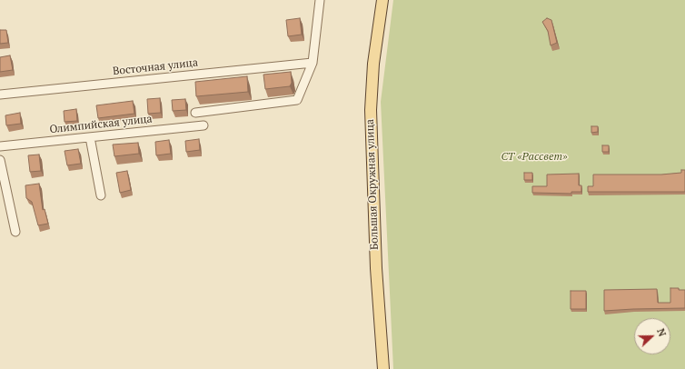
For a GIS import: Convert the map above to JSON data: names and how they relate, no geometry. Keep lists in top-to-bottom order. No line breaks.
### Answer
{"streets":{"main road":["Большая Окружная улица"],"street":["Восточная улица","Олимпийская улица"]},"parks":["СТ «Рассвет»"],"north":"right"}
